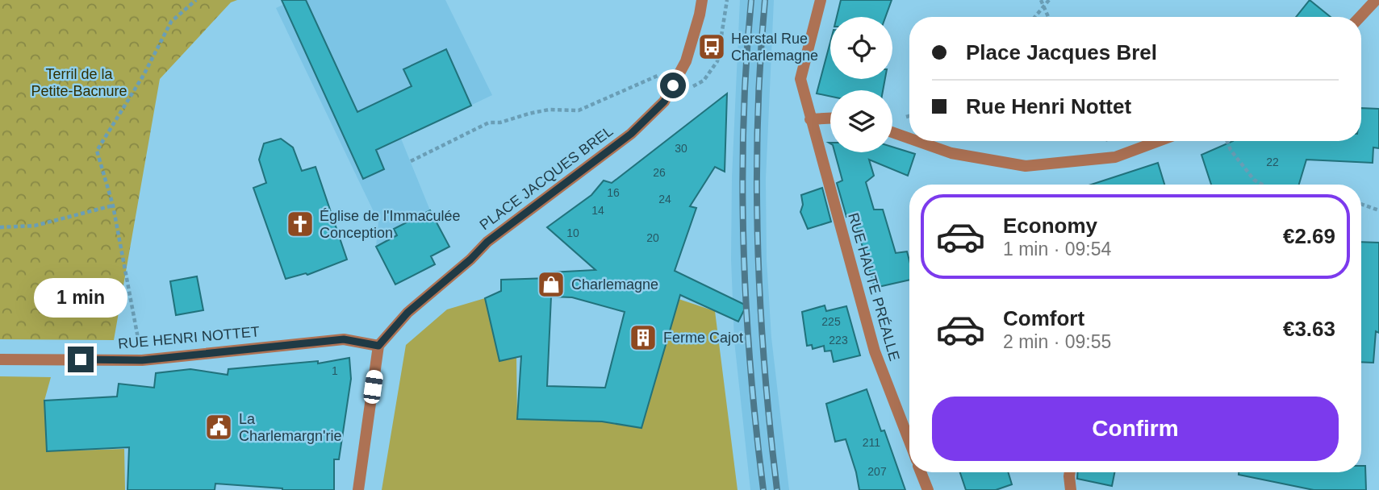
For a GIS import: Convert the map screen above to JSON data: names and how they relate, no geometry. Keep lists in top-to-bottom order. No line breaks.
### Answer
{"streets":{"street":["PLACE JACQUES BREL","RUE HAUTE PRÉALLE","RUE HENRI NOTTET"]},"crossings":[["PLACE JACQUES BREL","RUE HENRI NOTTET"]],"parks":["Terril de la Petite-Bacnure"],"places":{"bus stop":["Herstal Rue Charlemagne"],"church":["Église de l'Immaculée Conception"],"shop":["Charlemagne"],"building":["Ferme Cajot"],"public building":["La Charlemargn'rie"]},"house_numbers":["30","22","26","16","24","14","10","20","225","223","1","211","207"],"page":{"banner":["Place Jacques Brel","Rue Henri Nottet"],"list":[{"name":"Economy","note":"1 min · 09:54","value":"€2.69"},{"name":"Comfort","note":"2 min · 09:55","value":"€3.63"}],"bubble":"1 min","buttons":"Confirm"}}
